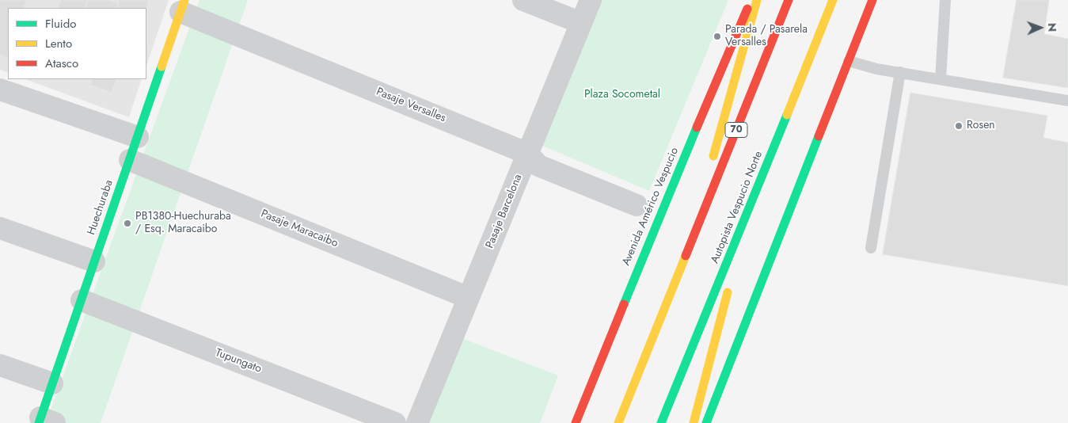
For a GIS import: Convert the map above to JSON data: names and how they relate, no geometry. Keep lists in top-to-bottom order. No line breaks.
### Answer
{"streets":{"main road":["70","Avenida Américo Vespucio","Huechuraba","Autopista Vespucio Norte"],"street":["Pasaje Versalles","Pasaje Barcelona","Pasaje Maracaibo","Tupungato"]},"crossings":[["Pasaje Versalles","Huechuraba"],["Pasaje Versalles","Pasaje Barcelona"],["Huechuraba","Pasaje Maracaibo"],["Huechuraba","Tupungato"],["Pasaje Barcelona","Pasaje Maracaibo"]],"parks":["Plaza Socometal"],"places":["Parada / Pasarela Versalles","Rosen","PB1380-Huechuraba / Esq. Maracaibo"],"legend":["Fluido","Lento","Atasco"],"north":"right"}
